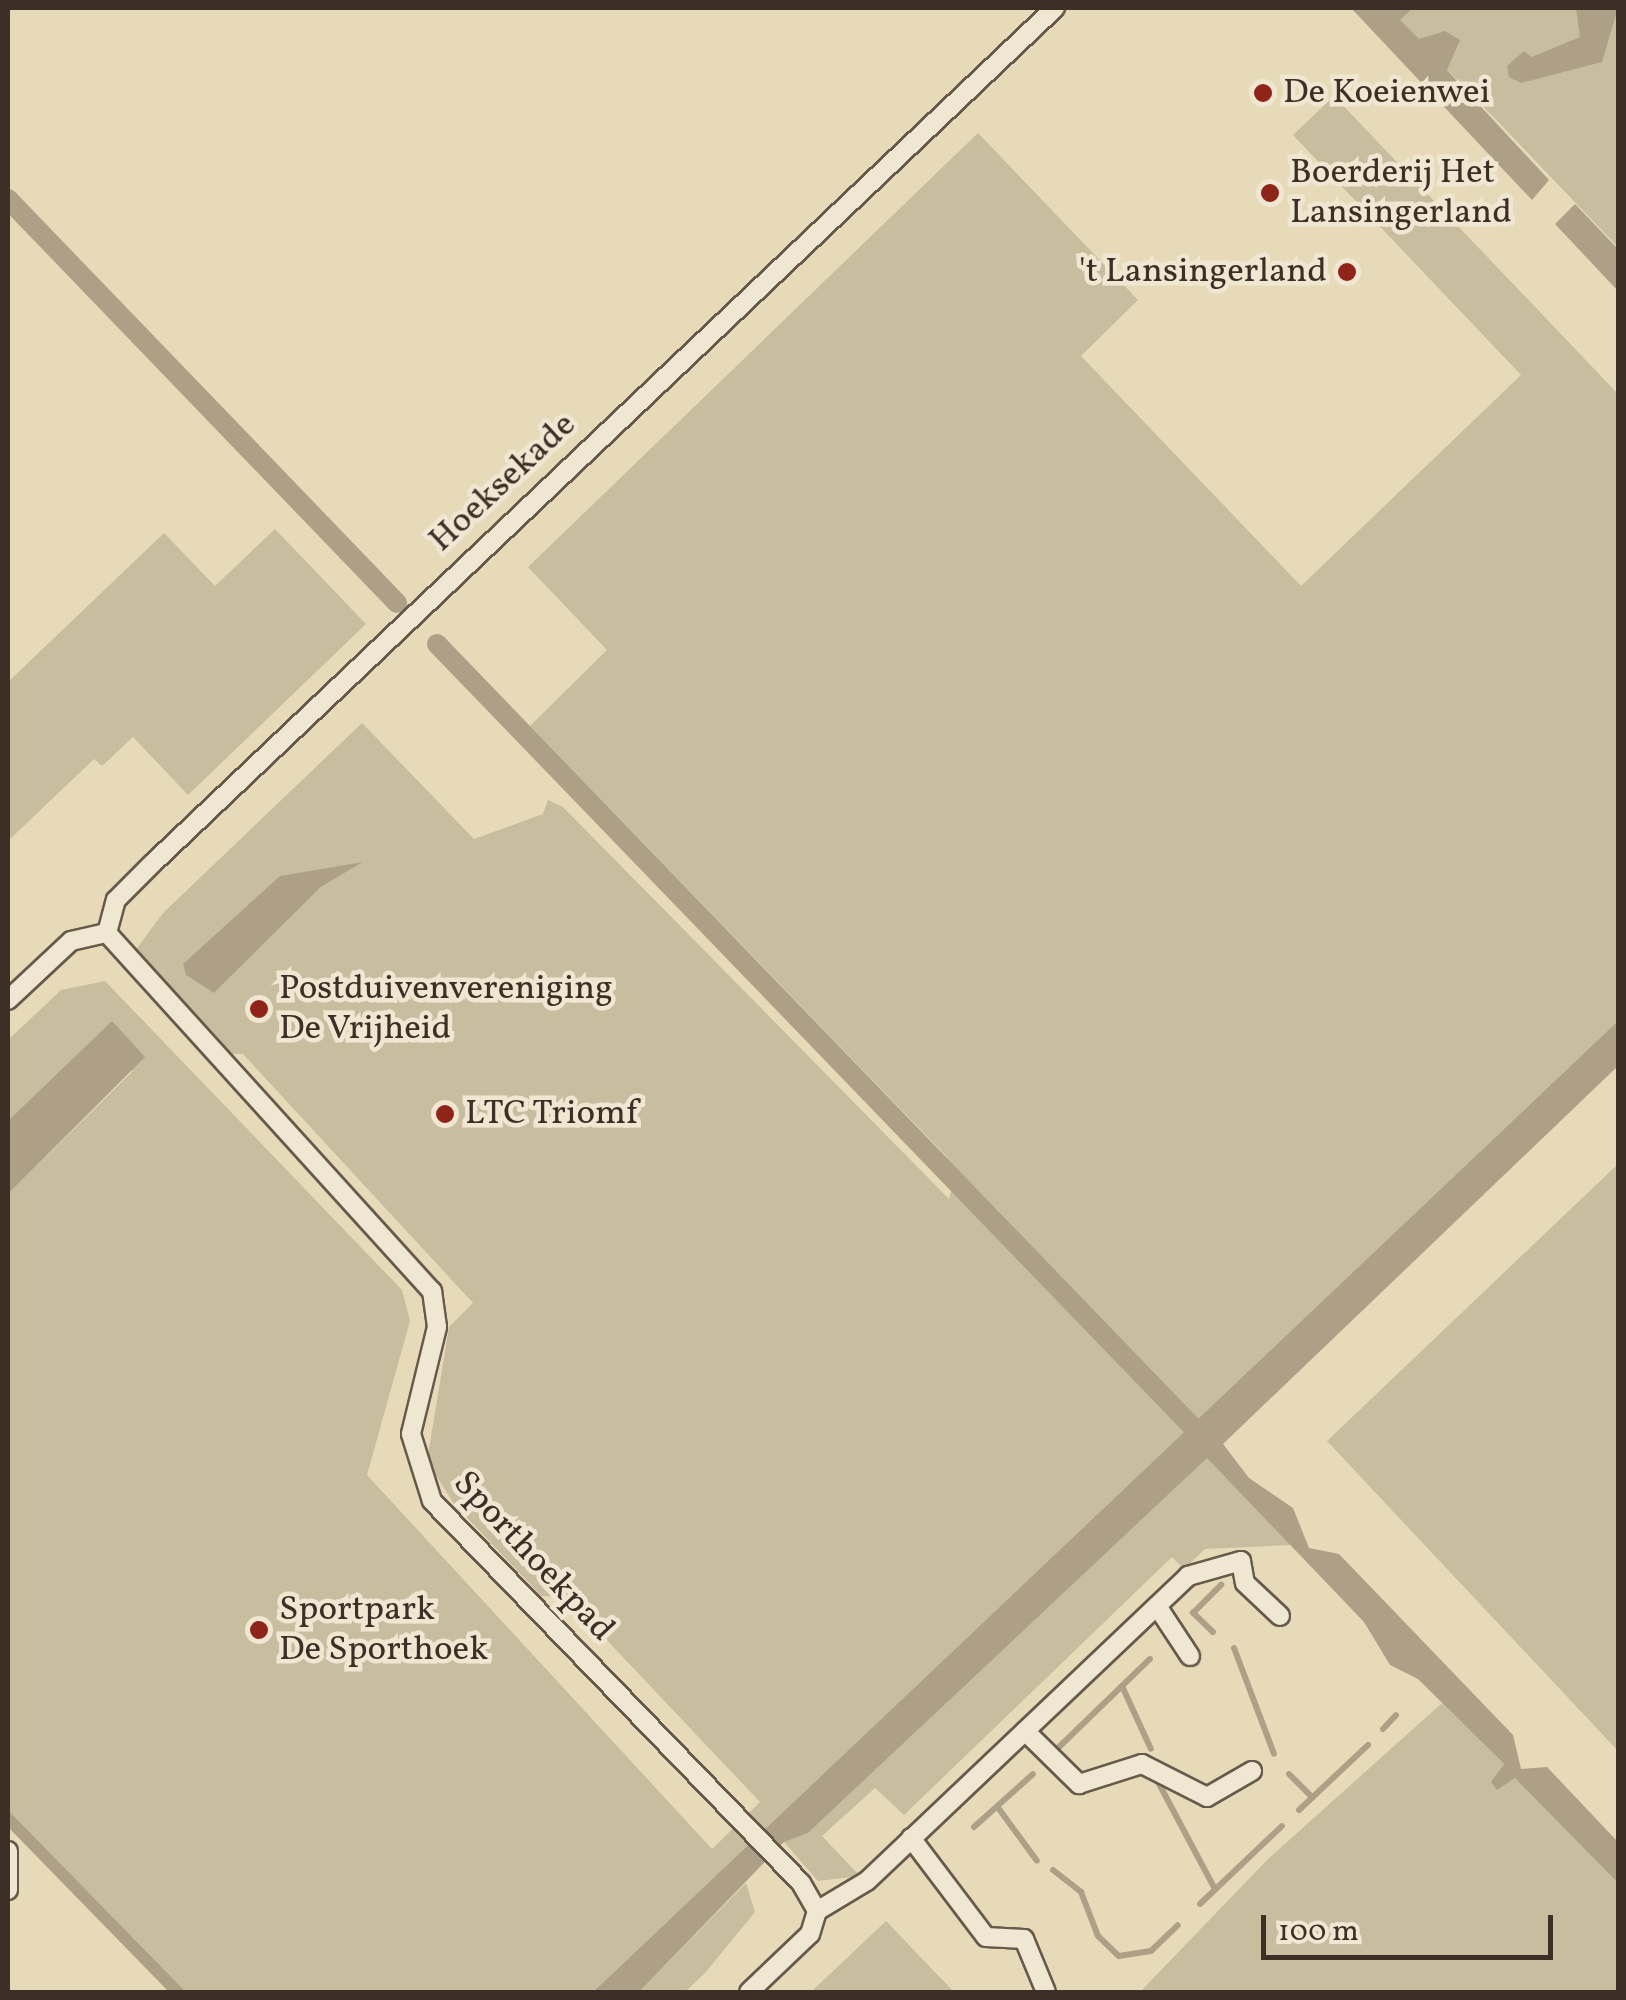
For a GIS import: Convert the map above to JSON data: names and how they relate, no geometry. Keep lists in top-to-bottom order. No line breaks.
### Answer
{"streets":{"street":["Hoeksekade","Sporthoekpad"]},"crossings":[["Hoeksekade","Sporthoekpad"]],"places":["De Koeienwei","Boerderij Het Lansingerland","'t Lansingerland","Postduivenvereniging De Vrijheid","LTC Triomf","Sportpark De Sporthoek"],"scale_bar":"100 m"}
